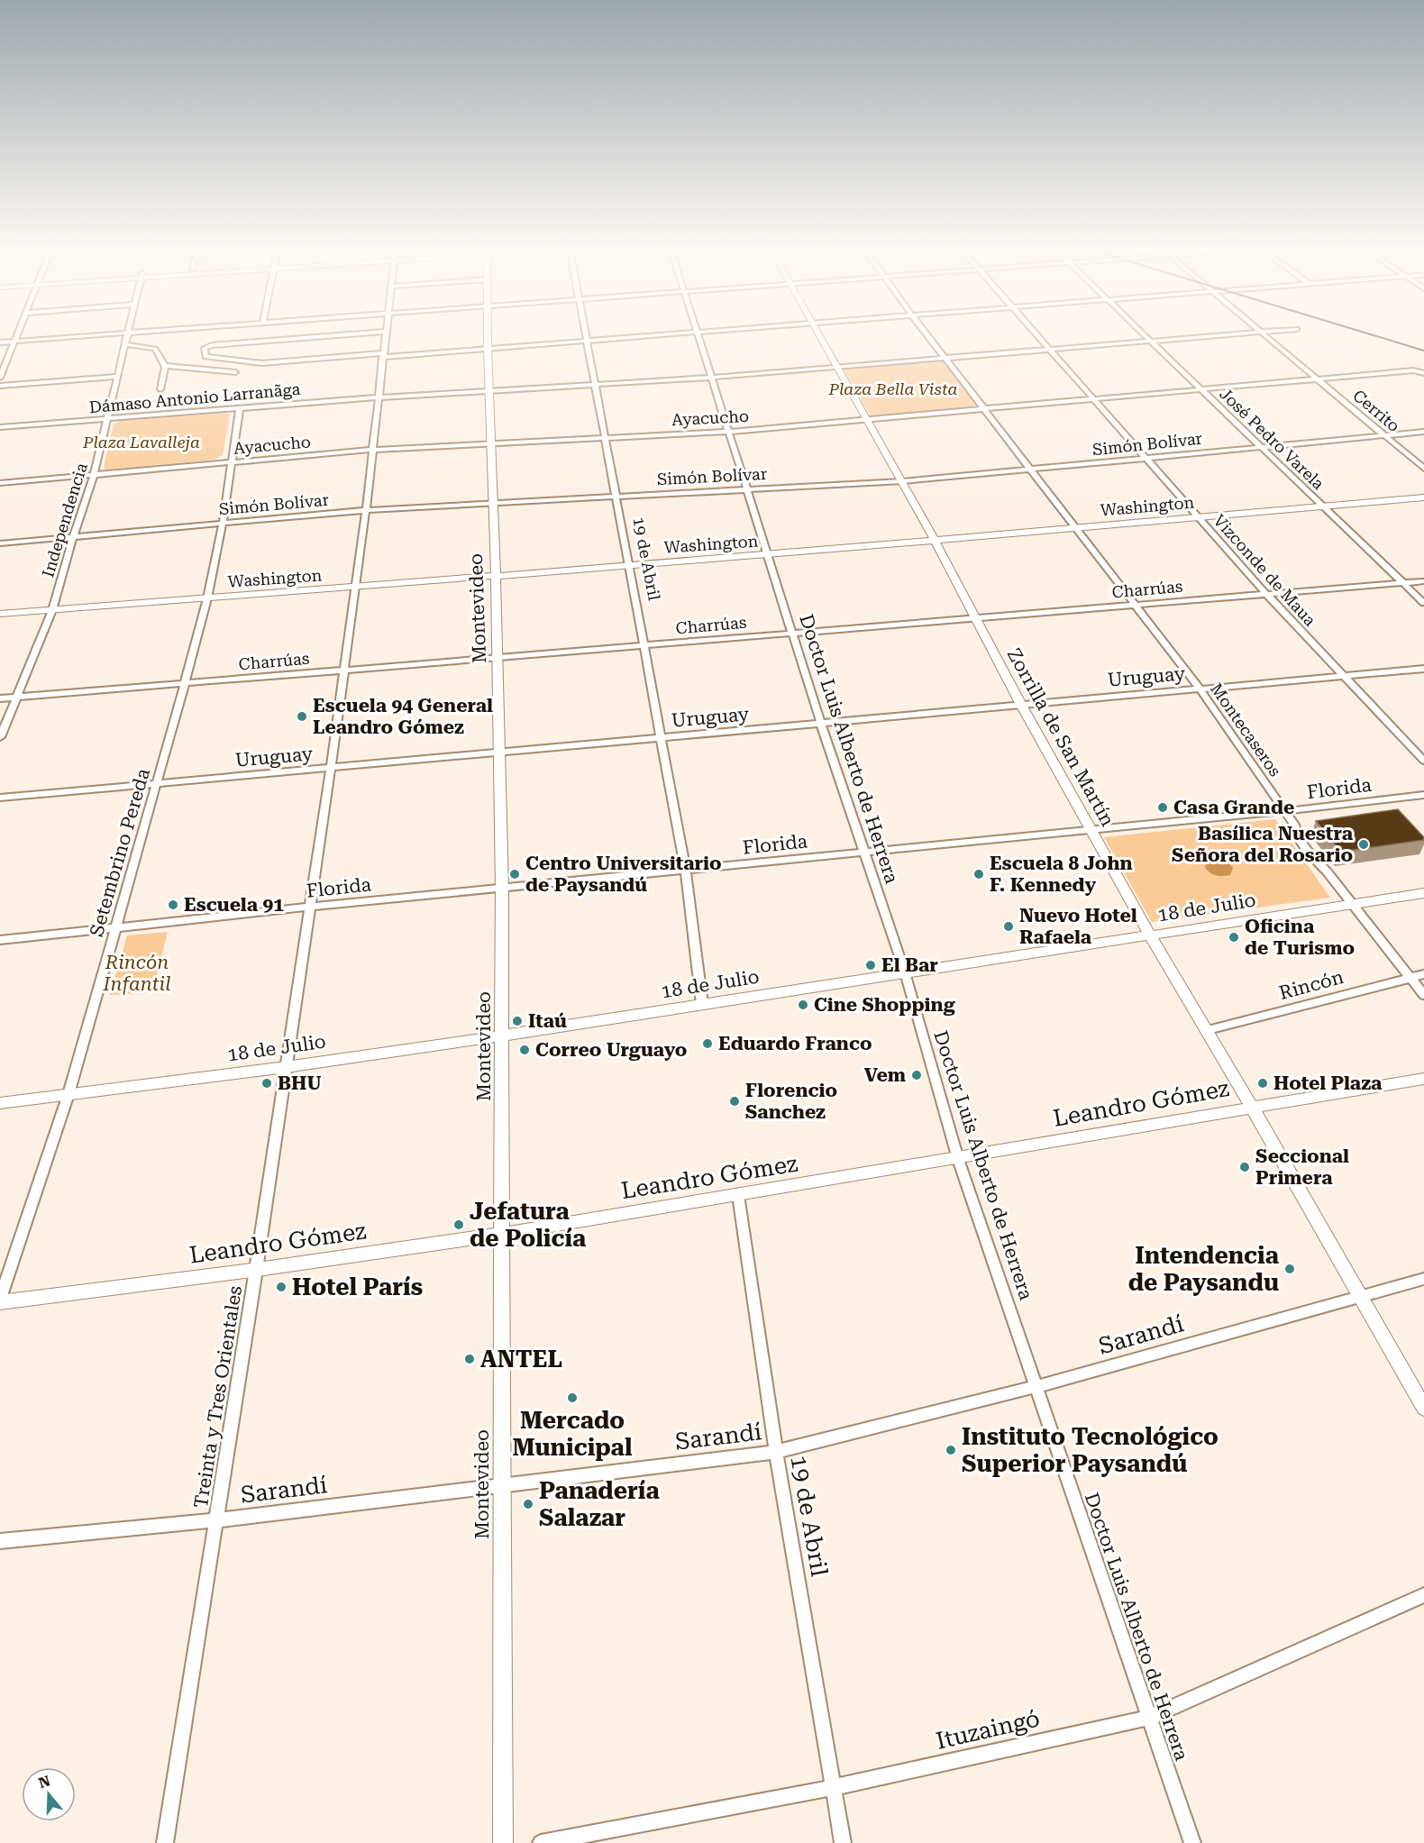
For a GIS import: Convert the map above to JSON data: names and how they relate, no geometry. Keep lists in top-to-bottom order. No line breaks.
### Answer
{"streets":{"street":["Dámaso Antonio Larranãga","Cerrito","Ayacucho","José Pedro Varela","Simón Bolívar","Washington","Independencia","19 de Abril","Vizconde de Maua","Charrúas","Montevideo","Uruguay","Montecaseros","Zorrilla de San Martín","Doctor Luis Alberto de Herrera","Florida","Setembrino Pereda","18 de Julio","Rincón","Leandro Gómez","Sarandí","Treinta y Tres Orientales","Ituzaingó"]},"crossings":[["Dámaso Antonio Larranãga","José Pedro Varela"],["Dámaso Antonio Larranãga","Independencia"],["Dámaso Antonio Larranãga","19 de Abril"],["Dámaso Antonio Larranãga","Vizconde de Maua"],["Dámaso Antonio Larranãga","Montevideo"],["Dámaso Antonio Larranãga","Montecaseros"],["Dámaso Antonio Larranãga","Zorrilla de San Martín"],["Dámaso Antonio Larranãga","Doctor Luis Alberto de Herrera"],["Dámaso Antonio Larranãga","Setembrino Pereda"],["Dámaso Antonio Larranãga","Treinta y Tres Orientales"],["Cerrito","Ayacucho"],["Cerrito","Simón Bolívar"],["Ayacucho","José Pedro Varela"],["Ayacucho","Independencia"],["Ayacucho","19 de Abril"],["Ayacucho","Vizconde de Maua"],["Ayacucho","Montevideo"],["Ayacucho","Montecaseros"],["Ayacucho","Zorrilla de San Martín"],["Ayacucho","Doctor Luis Alberto de Herrera"],["Ayacucho","Setembrino Pereda"],["Ayacucho","Treinta y Tres Orientales"],["José Pedro Varela","Simón Bolívar"],["José Pedro Varela","Washington"],["José Pedro Varela","Charrúas"],["Simón Bolívar","Independencia"],["Simón Bolívar","19 de Abril"],["Simón Bolívar","Vizconde de Maua"],["Simón Bolívar","Montevideo"],["Simón Bolívar","Montecaseros"],["Simón Bolívar","Zorrilla de San Martín"],["Simón Bolívar","Doctor Luis Alberto de Herrera"],["Simón Bolívar","Setembrino Pereda"],["Simón Bolívar","Treinta y Tres Orientales"],["Washington","Independencia"],["Washington","19 de Abril"],["Washington","Vizconde de Maua"],["Washington","Montevideo"],["Washington","Montecaseros"],["Washington","Zorrilla de San Martín"],["Washington","Doctor Luis Alberto de Herrera"],["Washington","Setembrino Pereda"],["Washington","Treinta y Tres Orientales"],["Independencia","Charrúas"],["19 de Abril","Charrúas"],["19 de Abril","Uruguay"],["19 de Abril","Florida"],["19 de Abril","18 de Julio"],["19 de Abril","Leandro Gómez"],["19 de Abril","Sarandí"],["19 de Abril","Ituzaingó"],["Vizconde de Maua","Charrúas"],["Vizconde de Maua","Uruguay"],["Charrúas","Montevideo"],["Charrúas","Montecaseros"],["Charrúas","Zorrilla de San Martín"],["Charrúas","Doctor Luis Alberto de Herrera"],["Charrúas","Setembrino Pereda"],["Charrúas","Treinta y Tres Orientales"],["Montevideo","Uruguay"],["Montevideo","Florida"],["Montevideo","18 de Julio"],["Montevideo","Leandro Gómez"],["Montevideo","Sarandí"],["Uruguay","Montecaseros"],["Uruguay","Zorrilla de San Martín"],["Uruguay","Doctor Luis Alberto de Herrera"],["Uruguay","Setembrino Pereda"],["Uruguay","Treinta y Tres Orientales"],["Montecaseros","Florida"],["Montecaseros","18 de Julio"],["Montecaseros","Rincón"],["Zorrilla de San Martín","Florida"],["Zorrilla de San Martín","18 de Julio"],["Zorrilla de San Martín","Rincón"],["Zorrilla de San Martín","Leandro Gómez"],["Zorrilla de San Martín","Sarandí"],["Doctor Luis Alberto de Herrera","Florida"],["Doctor Luis Alberto de Herrera","18 de Julio"],["Doctor Luis Alberto de Herrera","Leandro Gómez"],["Doctor Luis Alberto de Herrera","Sarandí"],["Doctor Luis Alberto de Herrera","Ituzaingó"],["Florida","Setembrino Pereda"],["Florida","Treinta y Tres Orientales"],["Setembrino Pereda","18 de Julio"],["Setembrino Pereda","Leandro Gómez"],["18 de Julio","Treinta y Tres Orientales"],["Leandro Gómez","Treinta y Tres Orientales"],["Sarandí","Treinta y Tres Orientales"]],"parks":["Plaza Bella Vista","Plaza Lavalleja","Rincón Infantil"],"places":["Escuela 94 General Leandro Gómez","Casa Grande","Basílica Nuestra Señora del Rosario","Centro Universitario de Paysandú","Escuela 8 John F. Kennedy","Escuela 91","Nuevo Hotel Rafaela","Oficina de Turismo","El Bar","Cine Shopping","Itaú","Eduardo Franco","Correo Urguayo","Vem","BHU","Hotel Plaza","Florencio Sanchez","Seccional Primera","Jefatura de Policía","Intendencia de Paysandu","Hotel París","ANTEL","Mercado Municipal","Instituto Tecnológico Superior Paysandú","Panadería Salazar"],"north":"top"}
